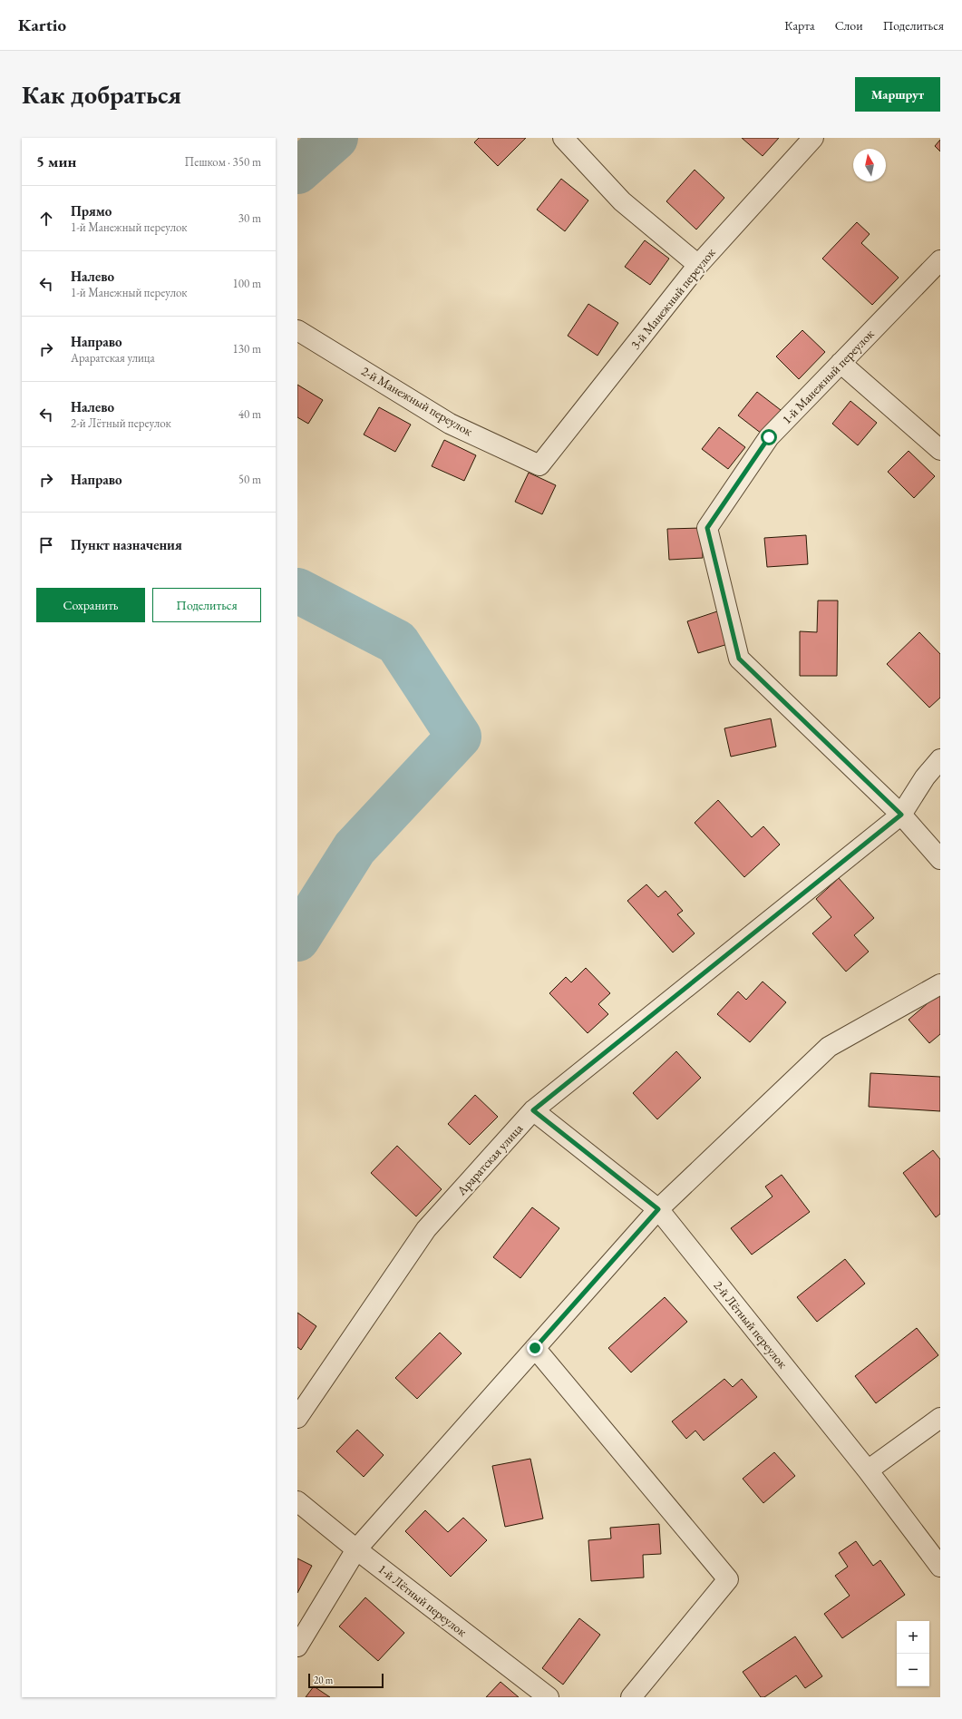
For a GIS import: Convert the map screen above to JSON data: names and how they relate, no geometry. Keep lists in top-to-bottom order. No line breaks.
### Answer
{"streets":{"street":["3-й Манежный переулок","1-й Манежный переулок","2-й Манежный переулок","Араратская улица","2-й Лётный переулок","1-й Лётный переулок"]},"crossings":[["3-й Манежный переулок","2-й Манежный переулок"],["1-й Манежный переулок","Араратская улица"],["Араратская улица","2-й Лётный переулок"]],"scale_bar":"20 m","north":"top","page":{"header":"Kartio","nav":["Карта","Слои","Поделиться"],"buttons":["Маршрут",["Сохранить","Поделиться"]],"title":"Как добраться","heading":["5 мин","Пешком · 350 m"],"list":[["Прямо","1-й Манежный переулок","30 m"],["Налево","1-й Манежный переулок","100 m"],["Направо","Араратская улица","130 m"],["Налево","2-й Лётный переулок","40 m"],["Направо","50 m"],"Пункт назначения"],"map_buttons":["+","−"],"scale":"20 m"}}
